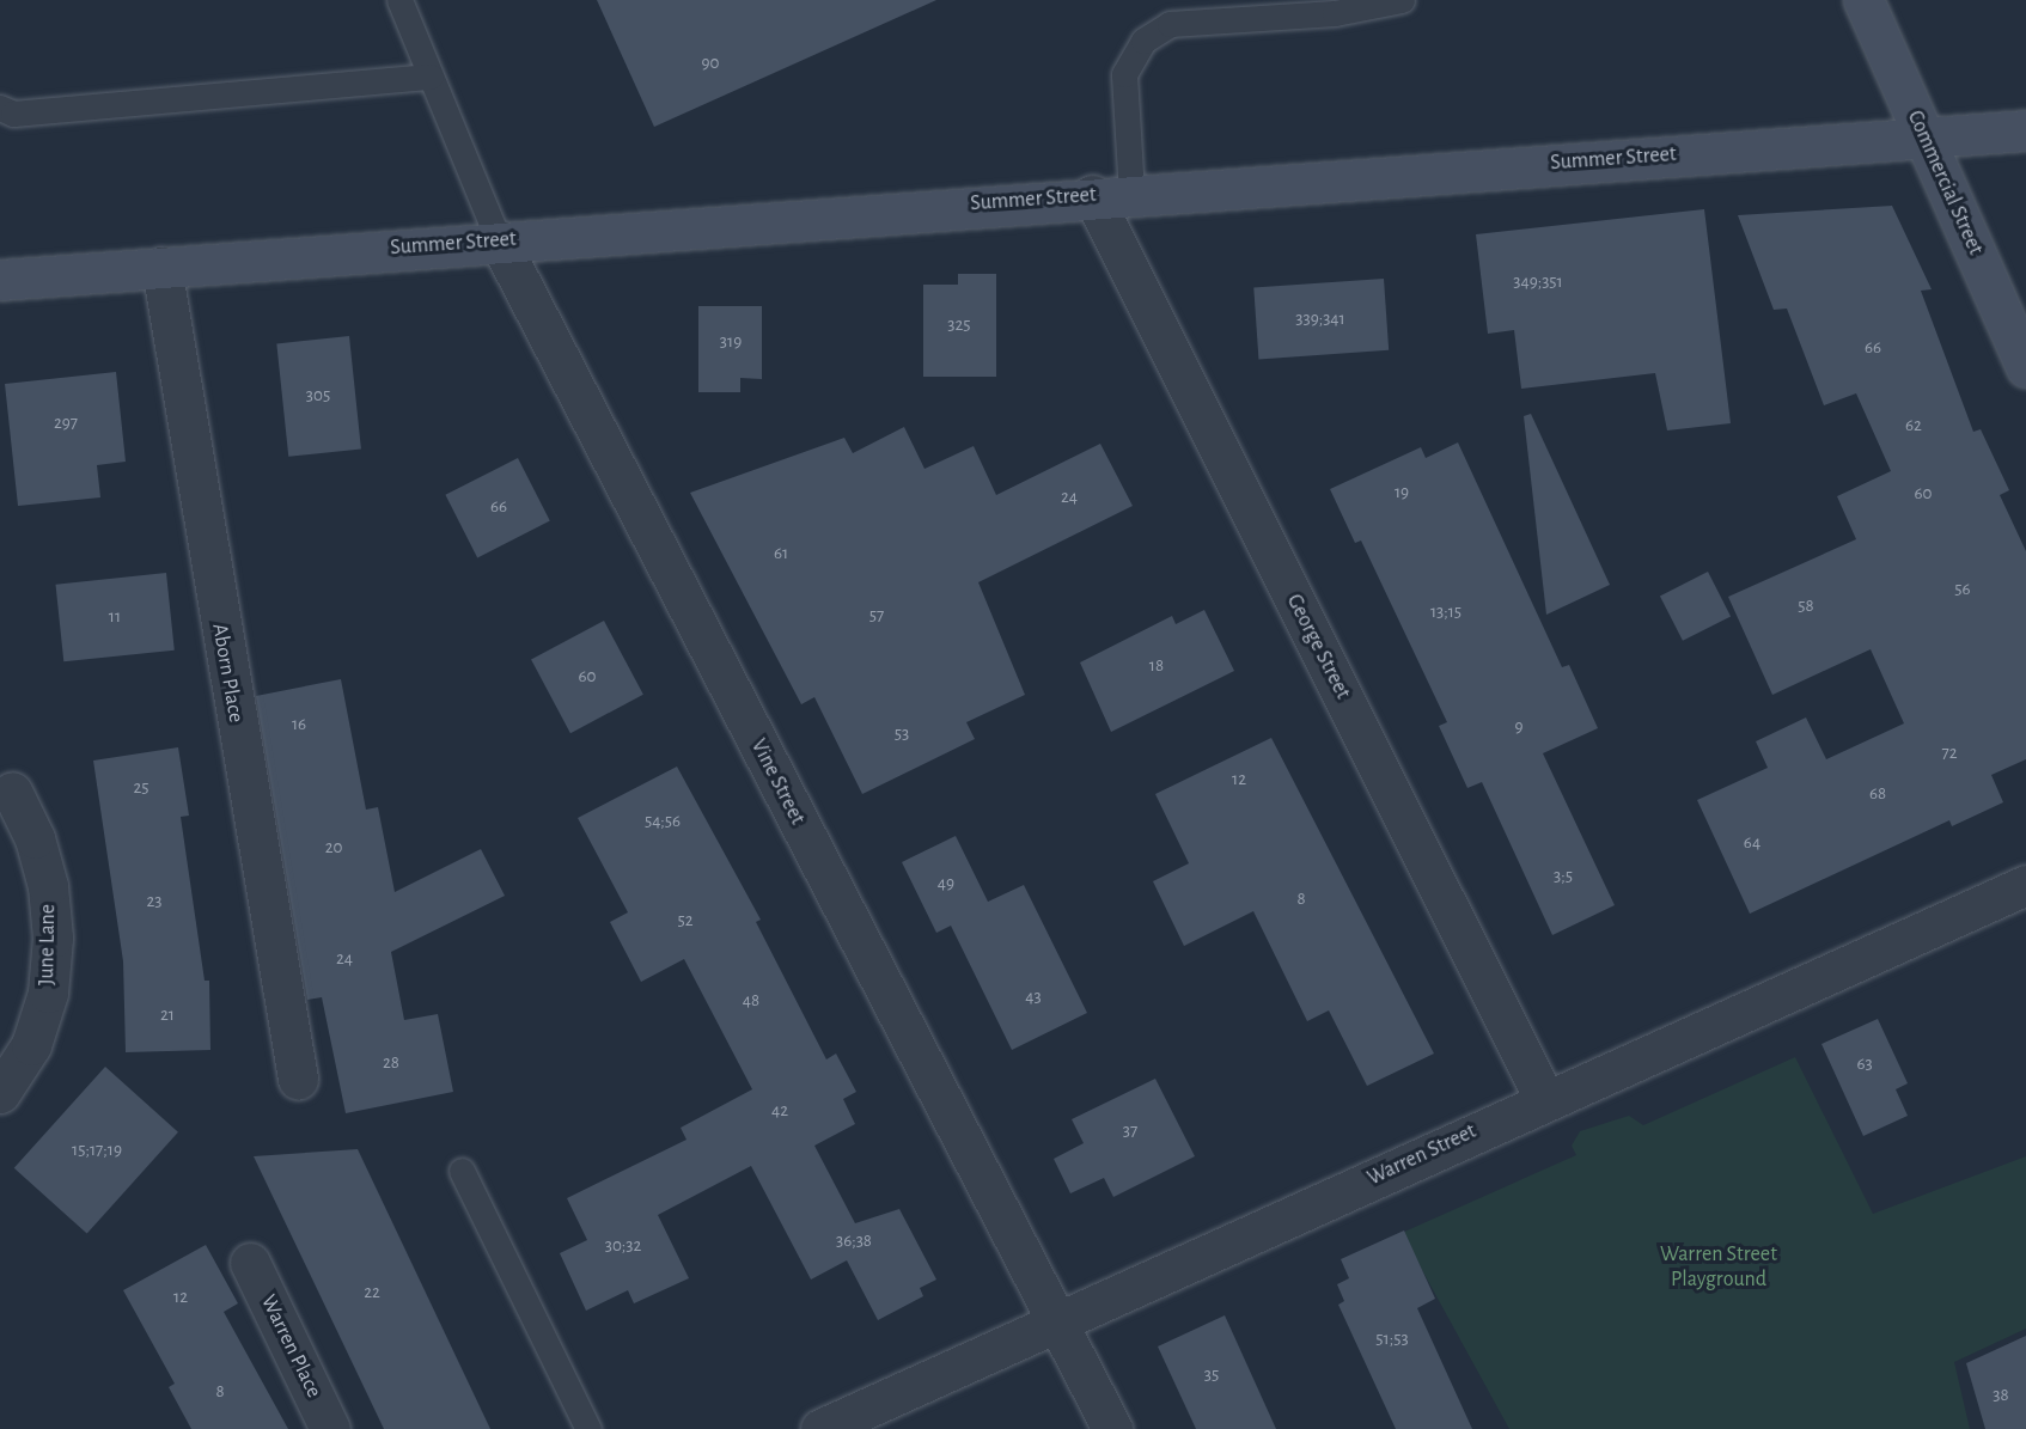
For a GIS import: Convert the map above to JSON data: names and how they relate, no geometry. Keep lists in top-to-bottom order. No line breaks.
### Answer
{"streets":{"main road":["Summer Street","Commercial Street"],"street":["George Street","Aborn Place","Vine Street","June Lane","Warren Street","Warren Place"]},"crossings":[["Summer Street","Commercial Street"],["Summer Street","George Street"],["Summer Street","Aborn Place"],["Summer Street","Vine Street"],["George Street","Warren Street"],["Vine Street","Warren Street"]],"parks":["Warren Street Playground"],"house_numbers":["90","349;351","339;341","325","319","66","305","297","62","19","60","24","66","61","56","58","13;15","57","11","18","60","16","9","53","72","12","25","68","54;56","64","20","3;5","49","8","23","52","24","43","48","21","28","63","42","37","15;17;19","36;38","30;32","22","12","51;53","35","8","38"]}
